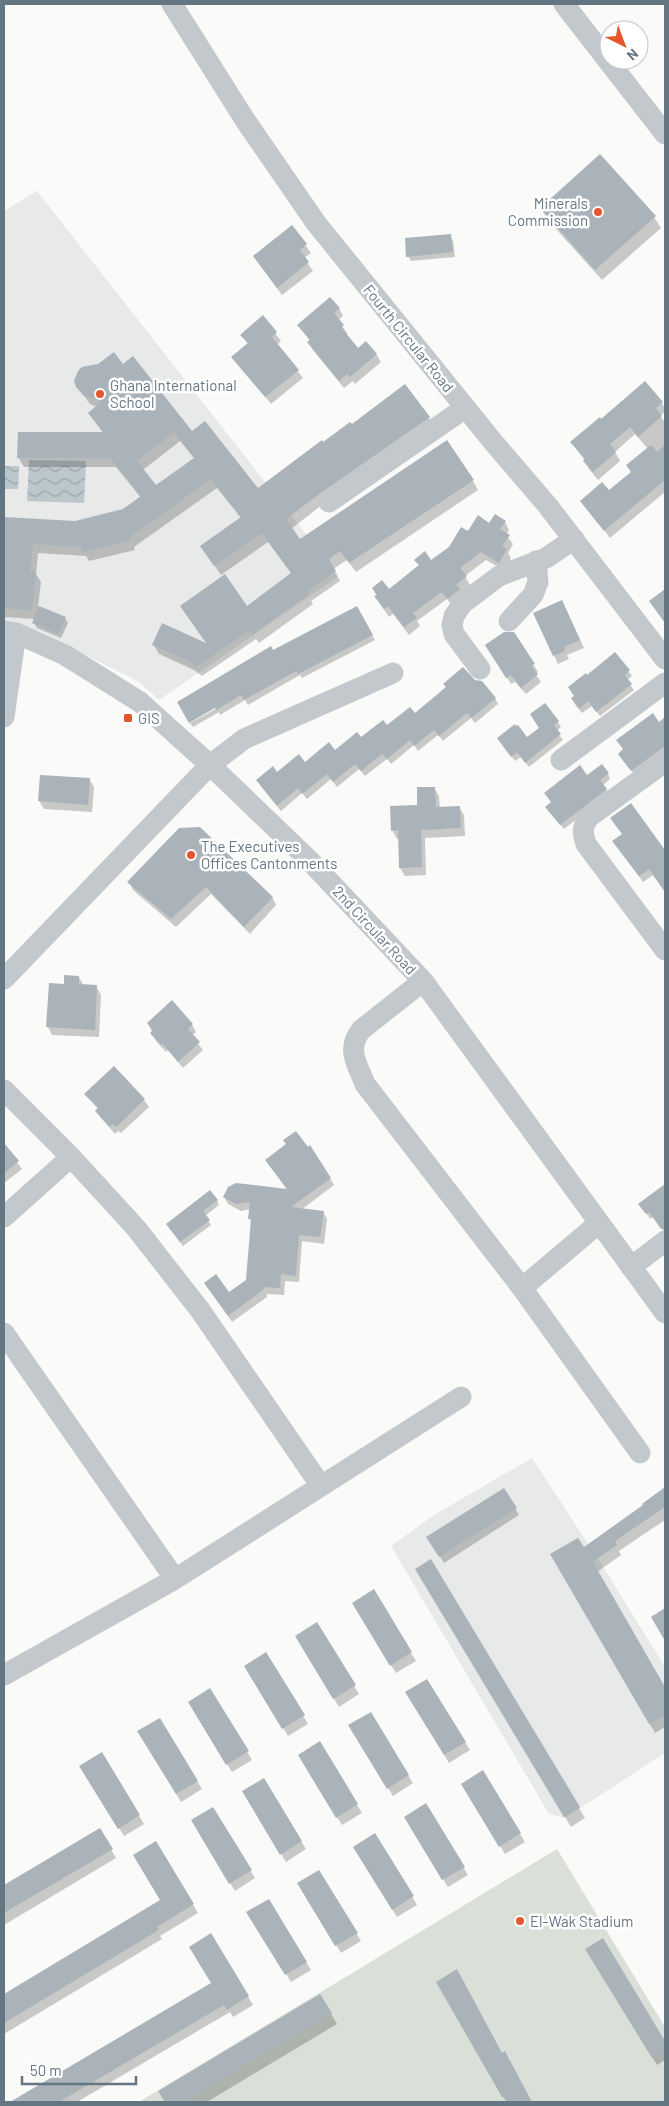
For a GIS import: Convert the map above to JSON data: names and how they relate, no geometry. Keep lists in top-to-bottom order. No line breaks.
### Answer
{"streets":{"street":["Fourth Circular Road","2nd Circular Road"]},"places":{"other":["Minerals Commission","Ghana International School","The Executives Offices Cantonments","El-Wak Stadium"],"transit":["GIS"]},"scale_bar":"50 m","north":"bottom right"}
